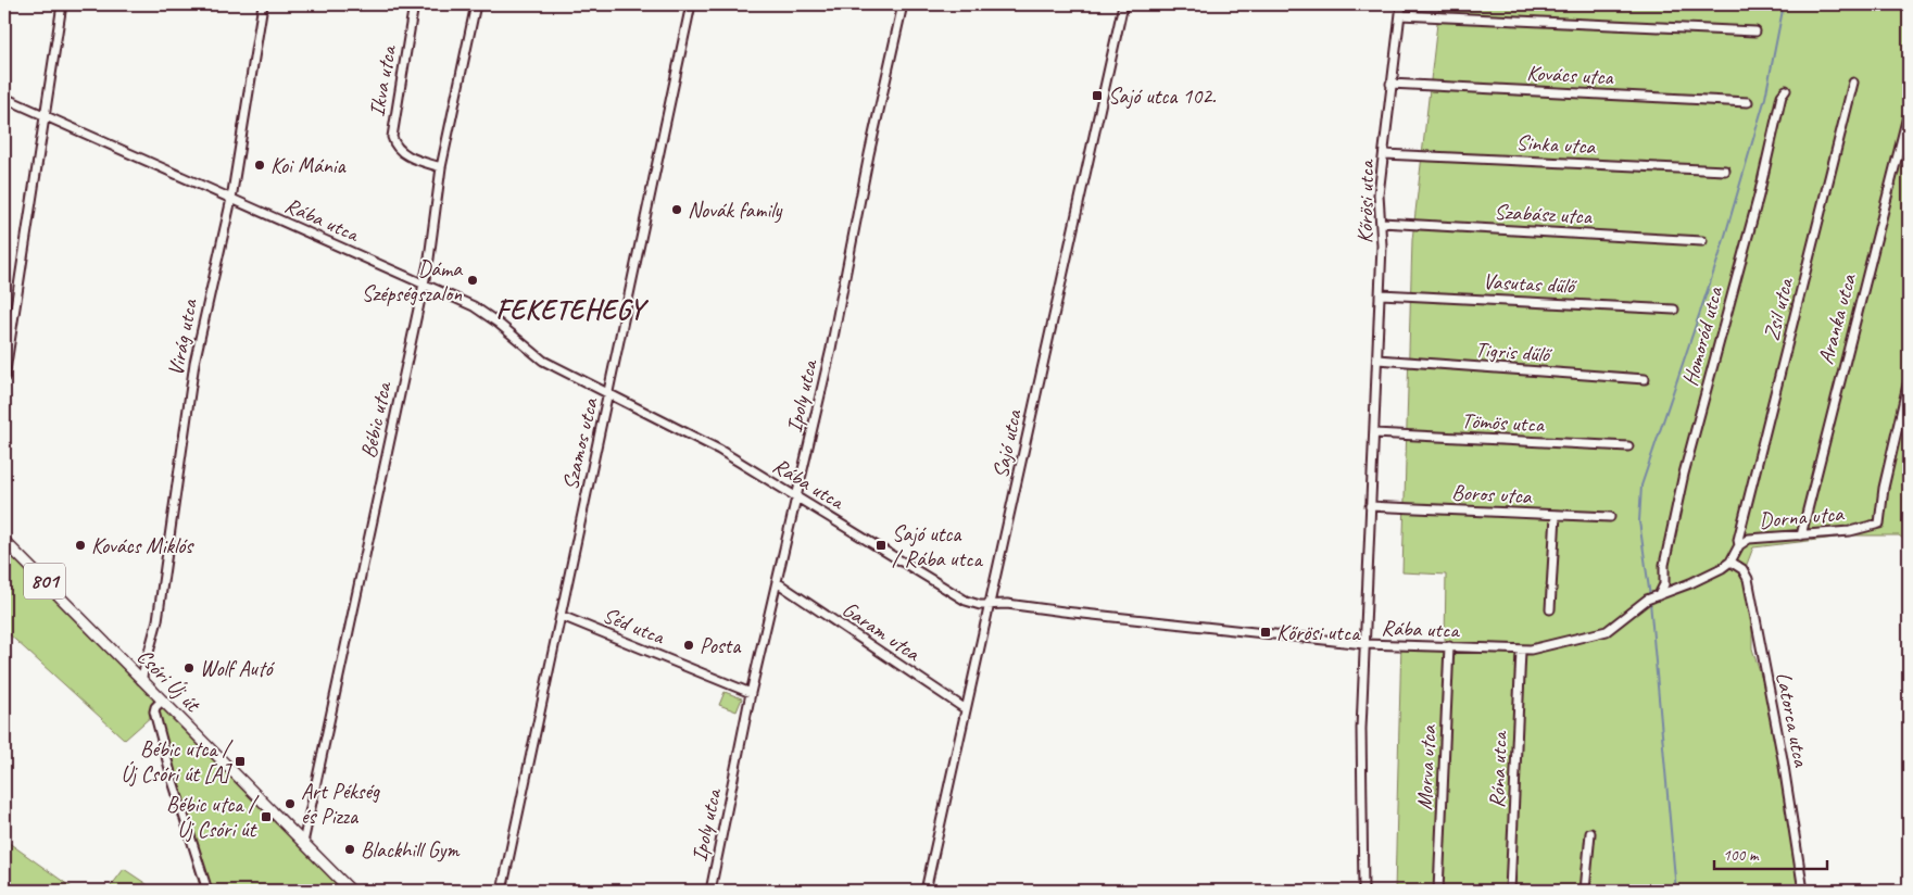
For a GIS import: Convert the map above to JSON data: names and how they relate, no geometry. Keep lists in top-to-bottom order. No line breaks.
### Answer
{"streets":{"main road":["801","Csóri Új út"],"street":["Kovács utca","Ikva utca","Sinka utca","Kőrösi utca","Szabász utca","Rába utca","Vasutas dűlő","Zsil utca","Aranka utca","Homoród utca","Virág utca","Tigris dűlő","Ipoly utca","Bébic utca","Tömös utca","Szamos utca","Sajó utca","Boros utca","Dorna utca","Séd utca","Garam utca","Latorca utca","Morva utca","Róna utca"]},"crossings":[["Kovács utca","Kőrösi utca"],["Ikva utca","Bébic utca"],["Sinka utca","Kőrösi utca"],["Kőrösi utca","Szabász utca"],["Kőrösi utca","Rába utca"],["Kőrösi utca","Vasutas dűlő"],["Kőrösi utca","Tigris dűlő"],["Kőrösi utca","Tömös utca"],["Kőrösi utca","Boros utca"],["Rába utca","Homoród utca"],["Rába utca","Virág utca"],["Rába utca","Ipoly utca"],["Rába utca","Bébic utca"],["Rába utca","Szamos utca"],["Rába utca","Sajó utca"],["Rába utca","Morva utca"],["Rába utca","Róna utca"],["Zsil utca","Dorna utca"],["Aranka utca","Dorna utca"],["Virág utca","Csóri Új út"],["Ipoly utca","Séd utca"],["Ipoly utca","Garam utca"],["Bébic utca","Csóri Új út"],["Szamos utca","Séd utca"],["Sajó utca","Garam utca"],["Dorna utca","Latorca utca"]],"districts":["FEKETEHEGY"],"places":{"transit":["Sajó utca 102.","Sajó utca / Rába utca","Kőrösi utca","Bébic utca / Új Csóri út [A]","Bébic utca / Új Csóri út"],"other":["Koi Mánia","Novák family","Dáma Szépségszalon","Kovács Miklós","Posta","Wolf Autó","Art Pékség és Pizza","Blackhill Gym"]},"scale_bar":"100 m"}
